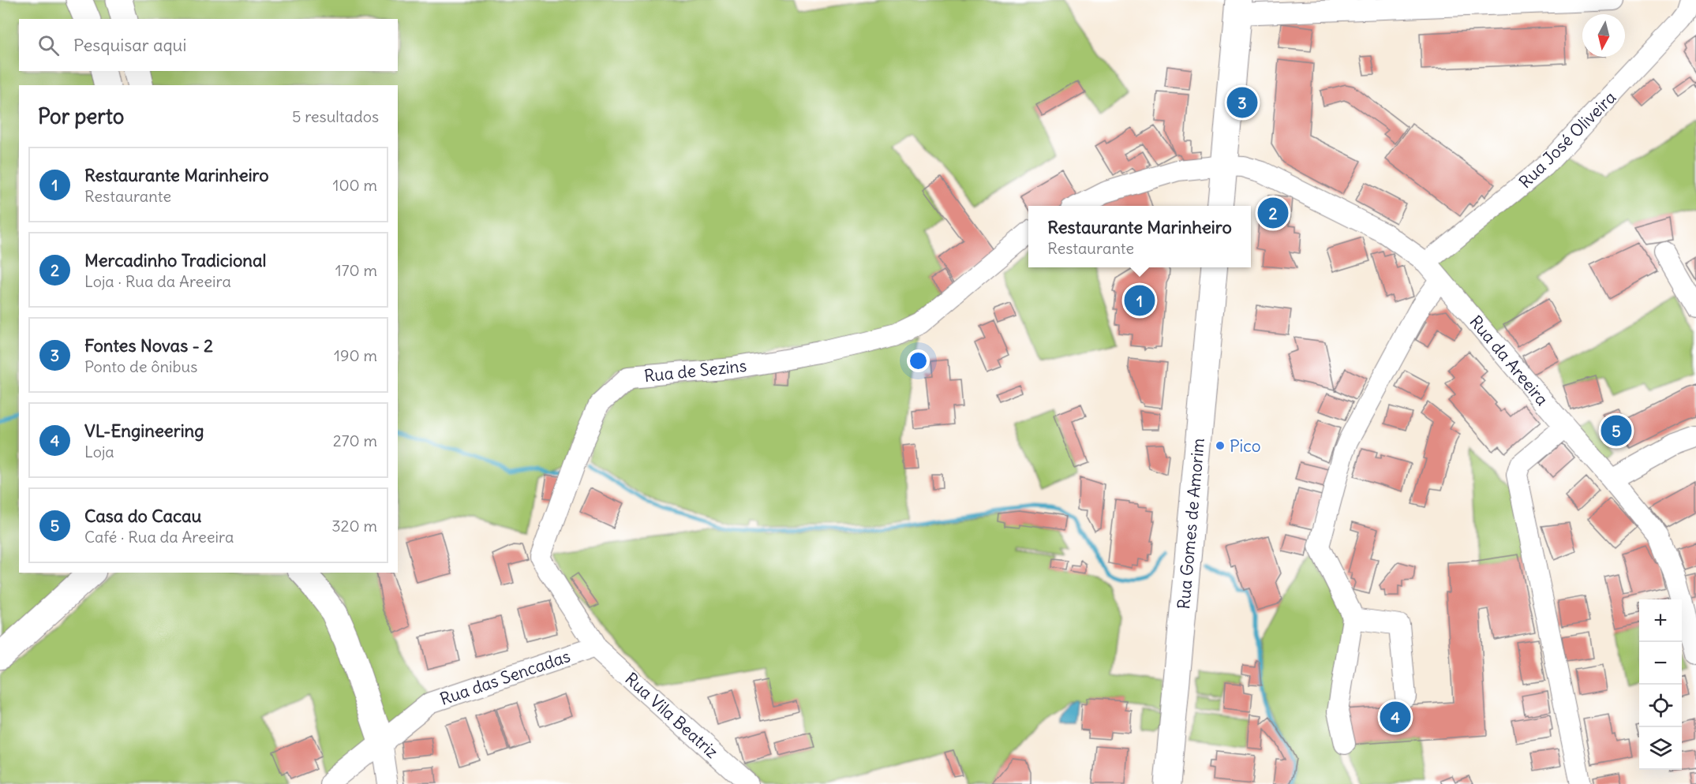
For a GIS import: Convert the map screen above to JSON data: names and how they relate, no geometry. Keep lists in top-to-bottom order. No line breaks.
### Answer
{"streets":{"main road":["Rua Gomes de Amorim"],"street":["Rua José Oliveira","Rua da Areeira","Rua de Sezins","Rua das Sencadas","Rua Vila Beatriz"]},"crossings":[["Rua José Oliveira","Rua da Areeira"],["Rua de Sezins","Rua das Sencadas"],["Rua de Sezins","Rua Vila Beatriz"],["Rua das Sencadas","Rua Vila Beatriz"]],"places":["Pico"],"north":"bottom","page":{"search":"Pesquisar aqui","pins":["3","2","1","5","4"],"heading":["Por perto","5 resultados"],"list":[{"mark":"1","name":"Restaurante Marinheiro","note":"Restaurante","value":"100 m"},{"mark":"2","name":"Mercadinho Tradicional","note":"Loja · Rua da Areeira","value":"170 m"},{"mark":"3","name":"Fontes Novas - 2","note":"Ponto de ônibus","value":"190 m"},{"mark":"4","name":"VL-Engineering","note":"Loja","value":"270 m"},{"mark":"5","name":"Casa do Cacau","note":"Café · Rua da Areeira","value":"320 m"}],"popup":["Restaurante Marinheiro","Restaurante"],"map_buttons":["+","−"]}}
